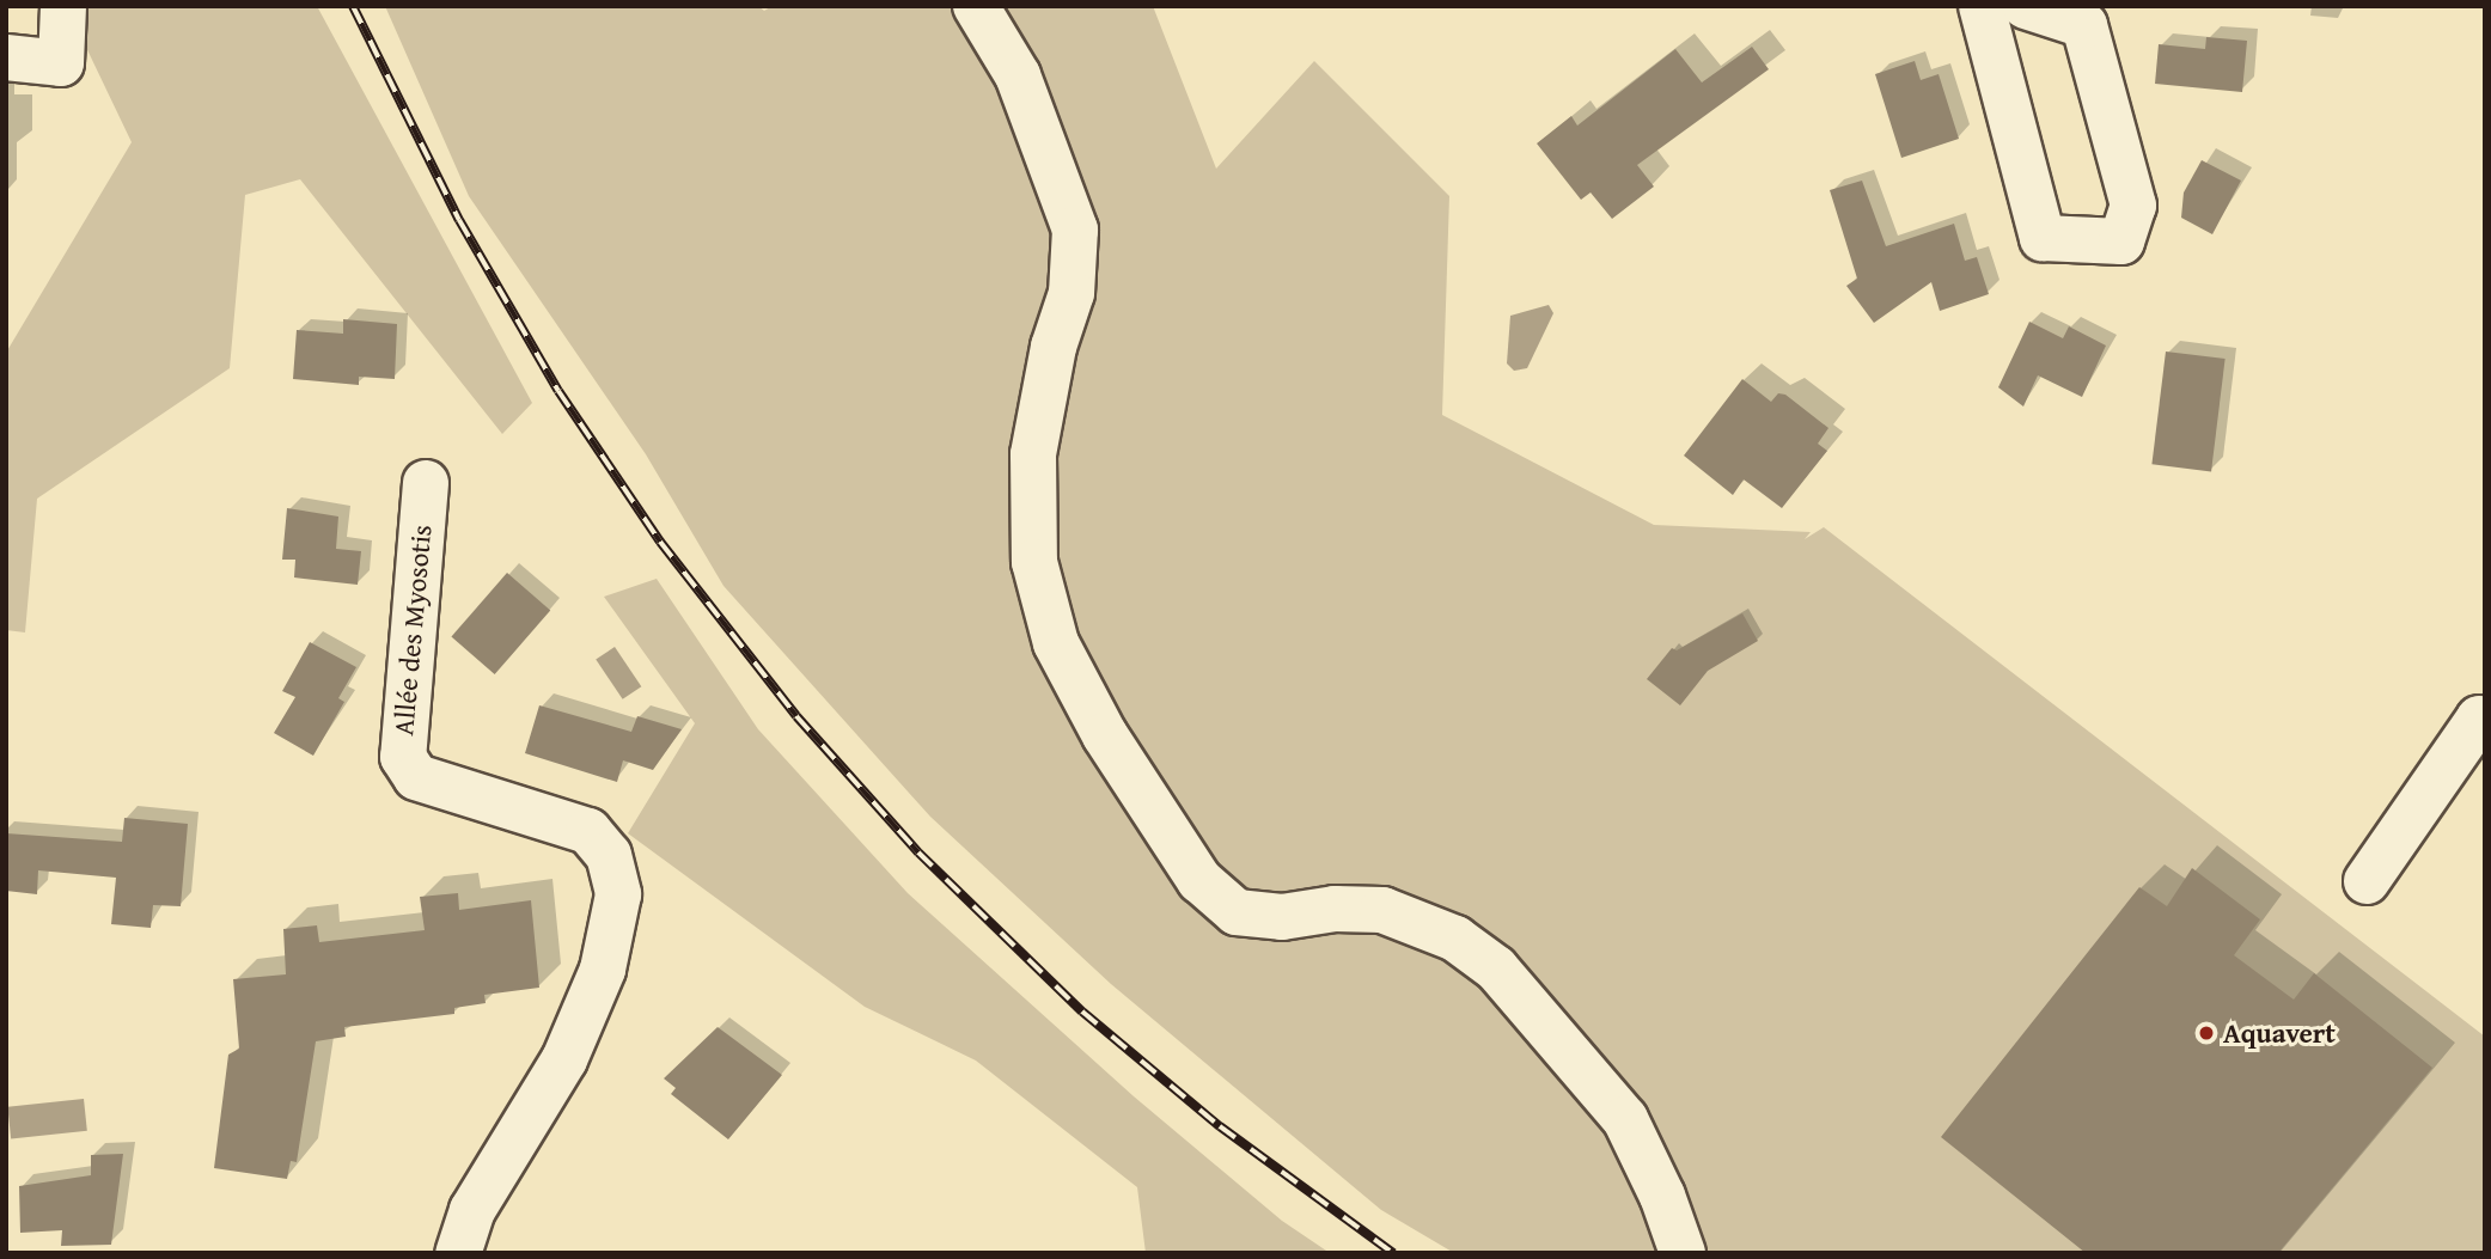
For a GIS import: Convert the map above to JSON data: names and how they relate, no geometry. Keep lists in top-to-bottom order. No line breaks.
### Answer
{"streets":{"street":["Allée des Myosotis"]},"places":["Aquavert"]}
